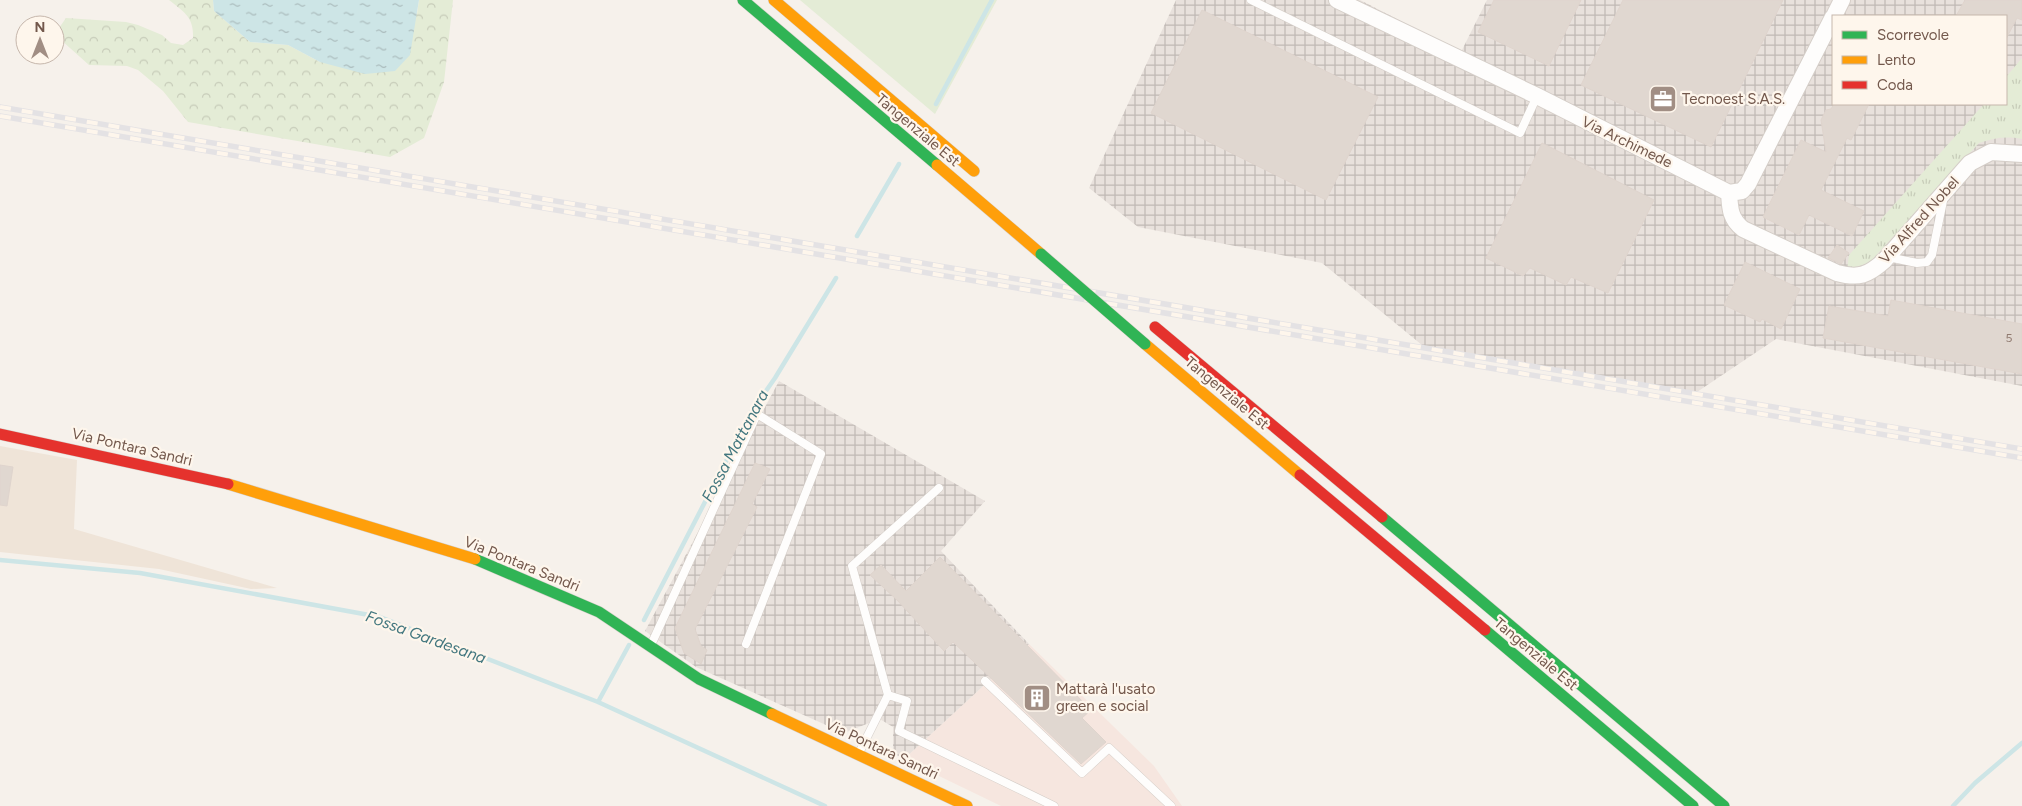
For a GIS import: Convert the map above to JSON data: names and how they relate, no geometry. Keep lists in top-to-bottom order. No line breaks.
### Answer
{"streets":{"main road":["Tangenziale Est","Via Pontara Sandri"],"street":["Via Archimede","Via Alfred Nobel"]},"crossings":[["Via Archimede","Via Alfred Nobel"]],"water":["Fossa Mattanara","Fossa Gardesana"],"places":{"office":["Tecnoest S.A.S."],"building":["Mattarà l'usato green e social"]},"house_numbers":["5"],"legend":["Scorrevole","Lento","Coda"],"north":"top"}
